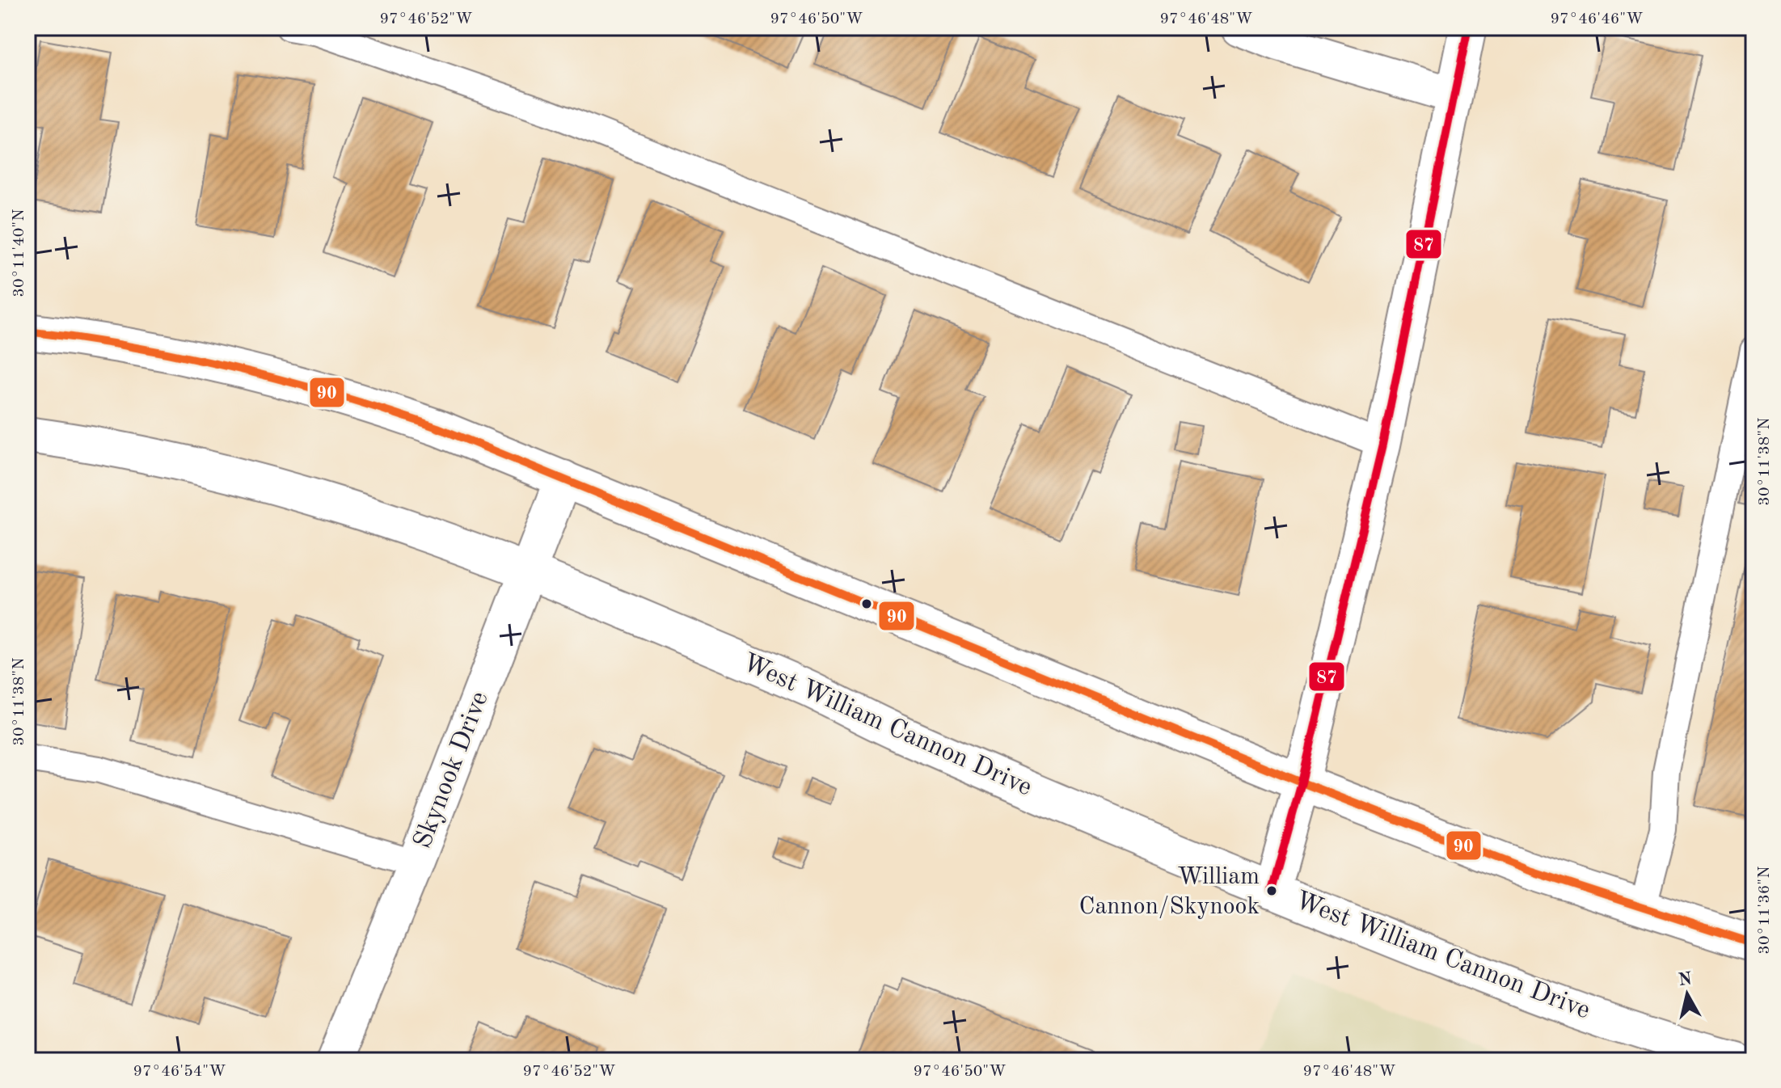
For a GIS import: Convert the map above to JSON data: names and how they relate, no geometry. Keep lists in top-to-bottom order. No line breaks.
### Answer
{"streets":{"main road":["West William Cannon Drive","Skynook Drive"]},"crossings":[["West William Cannon Drive","Skynook Drive"]],"places":["William Cannon/Skynook"],"lines":["transit line 87","transit line 90"],"north":"top","coordinates":["97°46'52\"W","97°46'50\"W","97°46'48\"W","97°46'46\"W","30°11'40\"N","30°11'38\"N","30°11'36\"N","97°46'54\"W"]}
